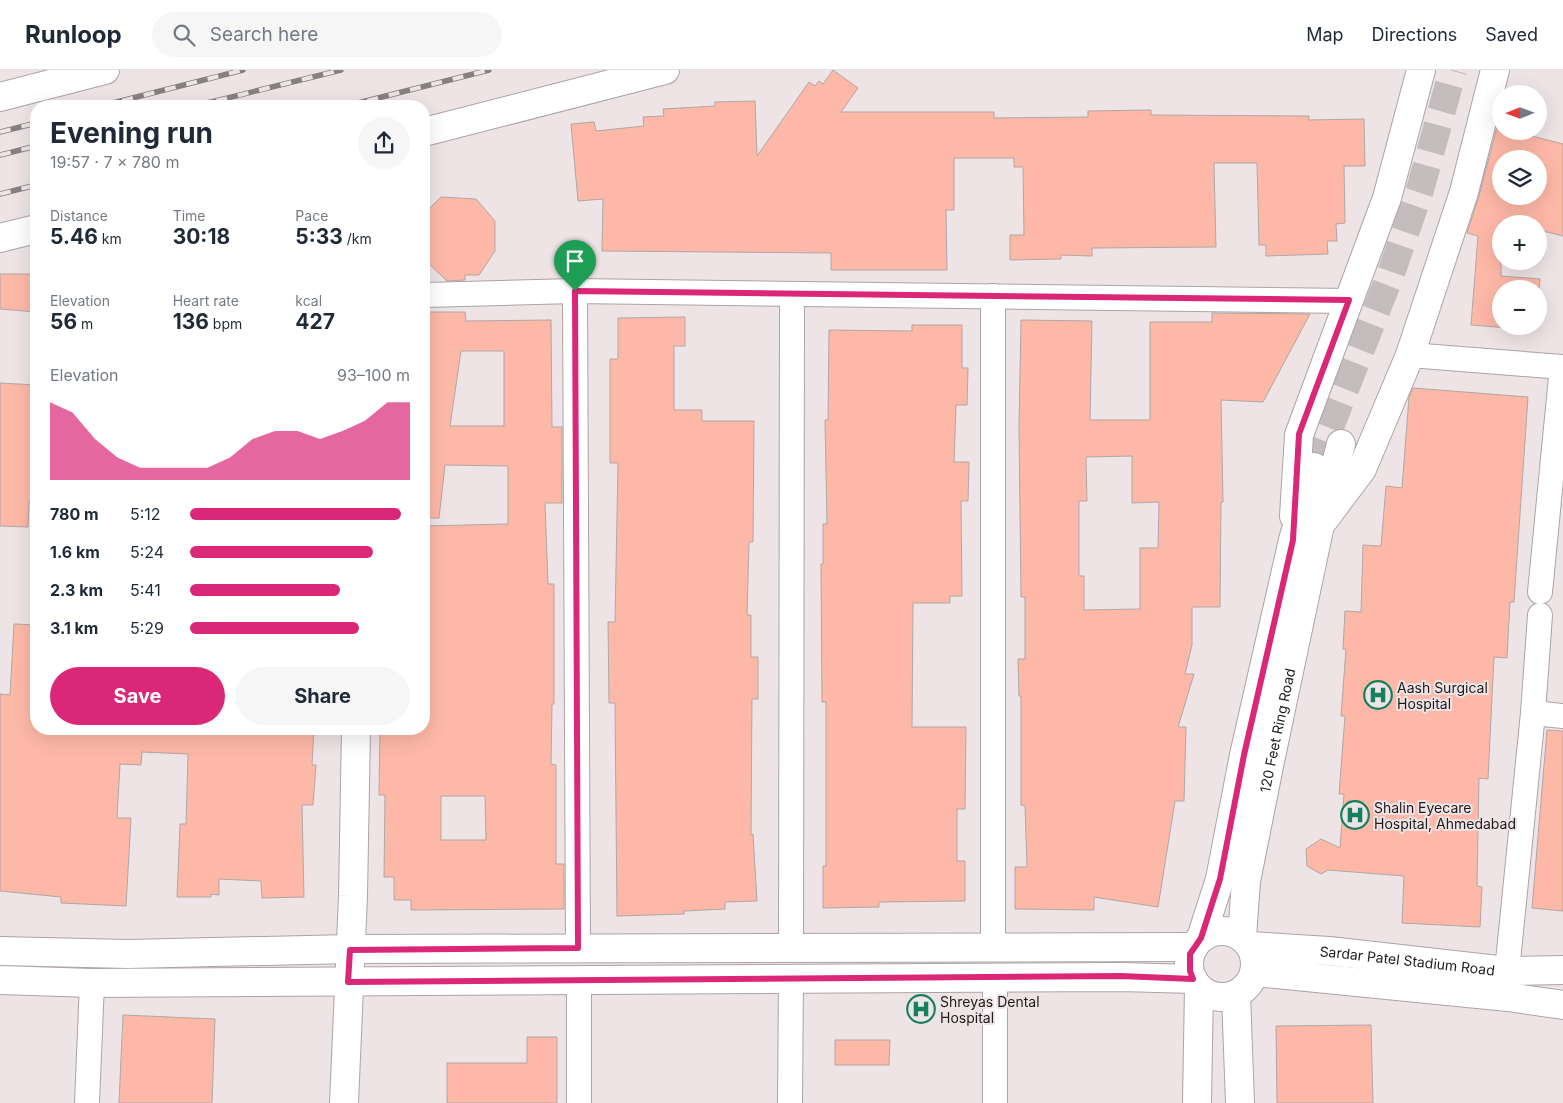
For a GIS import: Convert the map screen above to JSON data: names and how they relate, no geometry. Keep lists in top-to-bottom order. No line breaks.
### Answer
{"streets":{"street":["120 Feet Ring Road","Sardar Patel Stadium Road"]},"crossings":[["120 Feet Ring Road","Sardar Patel Stadium Road"]],"places":{"hospital":["Aash Surgical Hospital","Shalin Eyecare Hospital, Ahmedabad","Shreyas Dental Hospital"]},"north":"left","page":{"header":"Runloop","search":"Search here","nav":["Map","Directions","Saved"],"map_buttons":["+","−"],"heading":["Evening run","19:57 · 7 × 780 m"],"stats":[["Distance","5.46 km"],["Time","30:18"],["Pace","5:33 /km"],["Elevation","56 m"],["Heart rate","136 bpm"],["kcal","427"]],"chart":["Elevation","93–100 m"],"list":[{"name":"780 m","note":"5:12"},{"name":"1.6 km","note":"5:24"},{"name":"2.3 km","note":"5:41"},{"name":"3.1 km","note":"5:29"}],"buttons":["Save","Share"]}}
